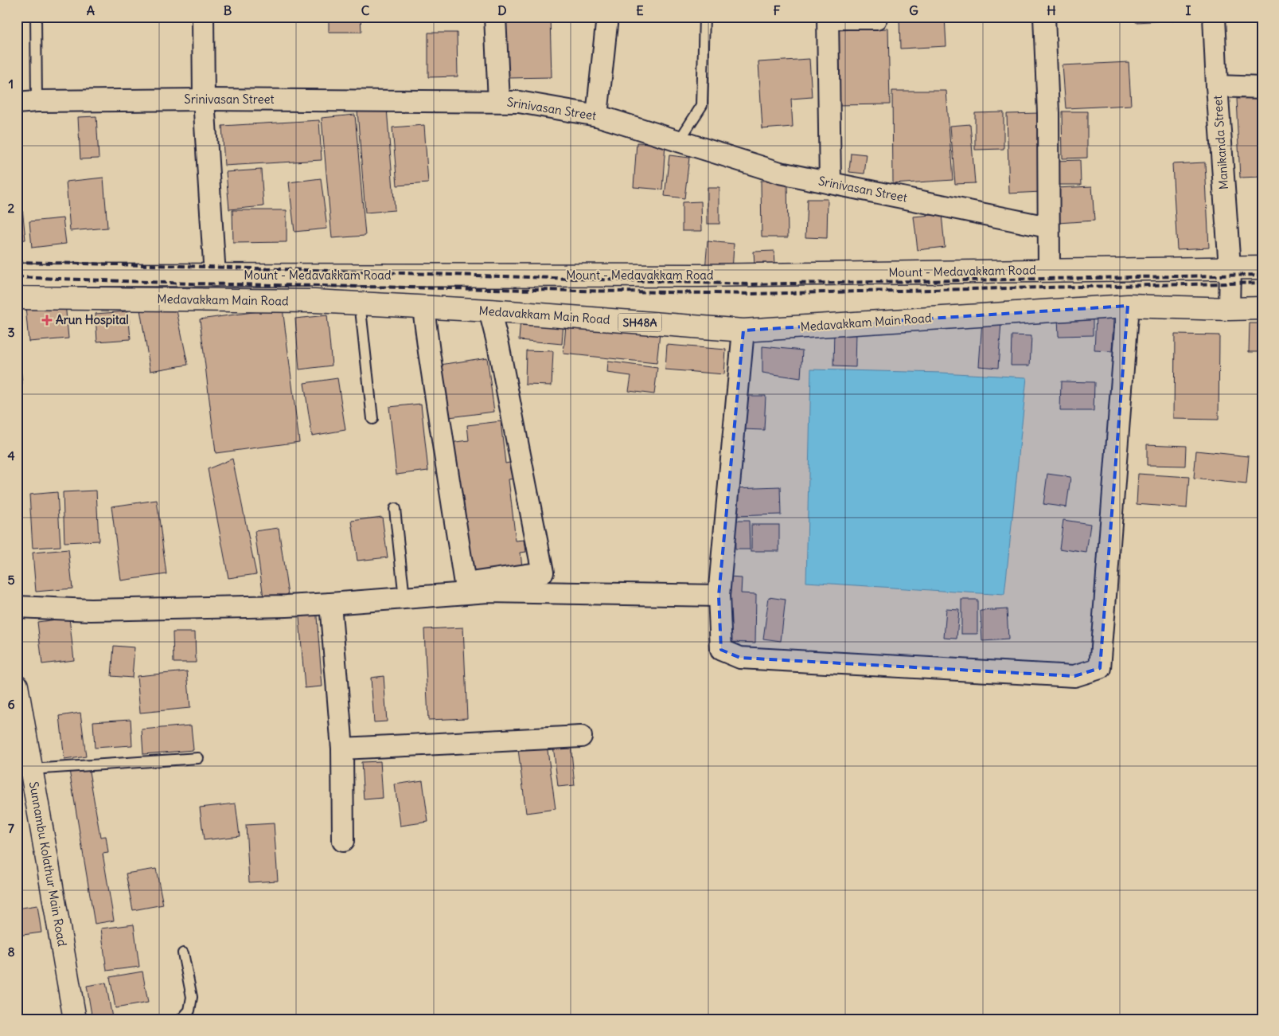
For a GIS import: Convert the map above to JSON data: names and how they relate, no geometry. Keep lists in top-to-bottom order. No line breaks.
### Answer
{"streets":{"main road":["Mount - Medavakkam Road","Medavakkam Main Road","SH48A","Sunnambu Kolathur Main Road"],"street":["Srinivasan Street","Manikanda Street"]},"crossings":[["Manikanda Street","Mount - Medavakkam Road"],["Manikanda Street","Medavakkam Main Road"]],"places":{"health":["Arun Hospital"]},"grid":{"columns":["A","B","C","D","E","F","G","H","I"],"rows":["1","2","3","4","5","6","7","8"]}}
